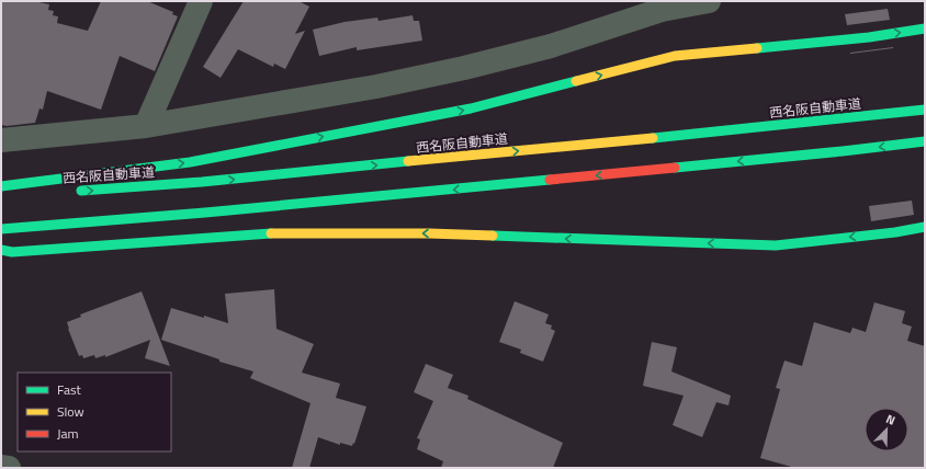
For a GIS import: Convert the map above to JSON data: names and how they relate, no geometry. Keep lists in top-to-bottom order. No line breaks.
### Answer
{"streets":{"highway":["西名阪自動車道"]},"legend":["Fast","Slow","Jam"],"north":"top right"}
